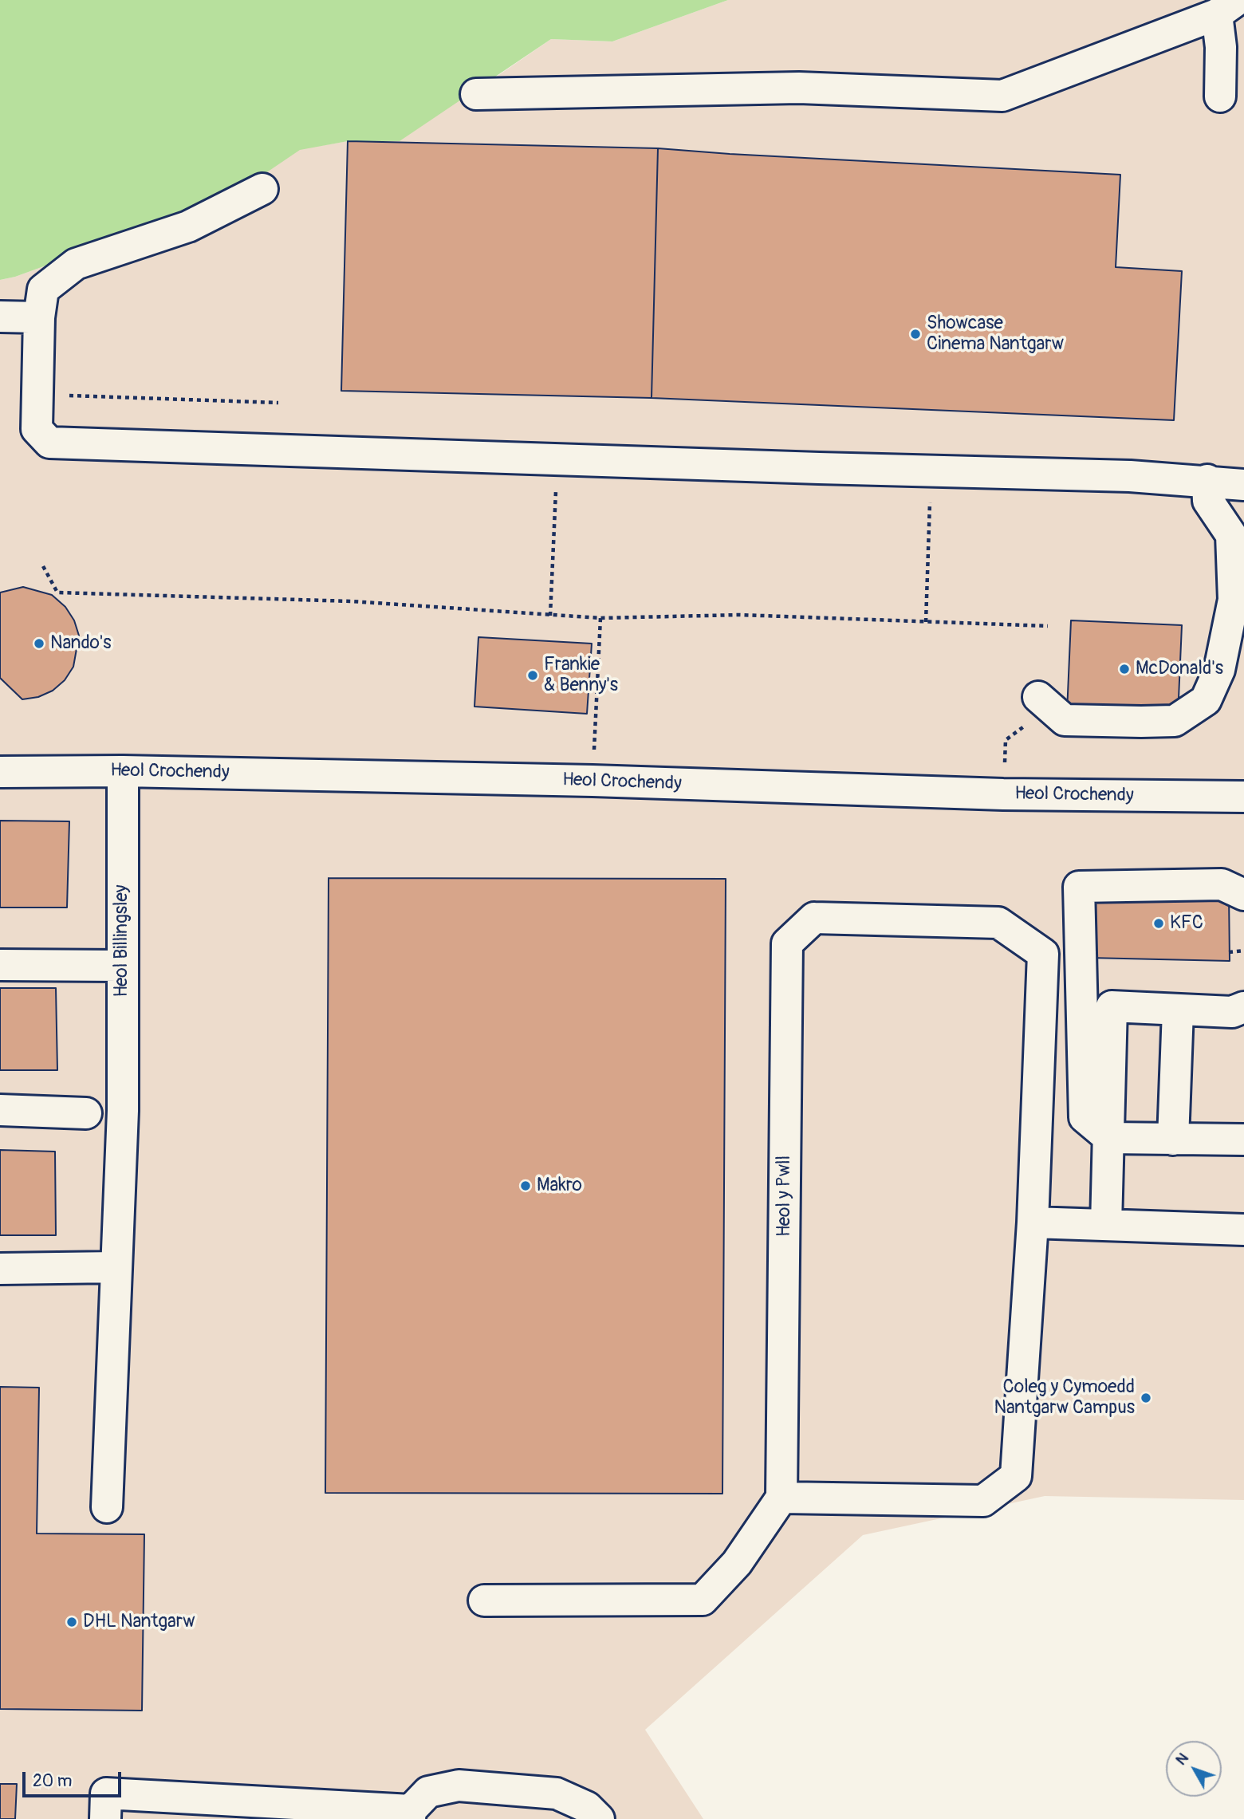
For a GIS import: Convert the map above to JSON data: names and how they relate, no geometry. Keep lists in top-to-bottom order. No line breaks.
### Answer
{"streets":{"street":["Heol Crochendy","Heol Billingsley","Heol y Pwll"]},"crossings":[["Heol Crochendy","Heol Billingsley"]],"places":["Showcase Cinema Nantgarw","Nando's","McDonald's","Frankie & Benny's","KFC","Makro","Coleg y Cymoedd Nantgarw Campus","DHL Nantgarw"],"scale_bar":"20 m","north":"top left"}
